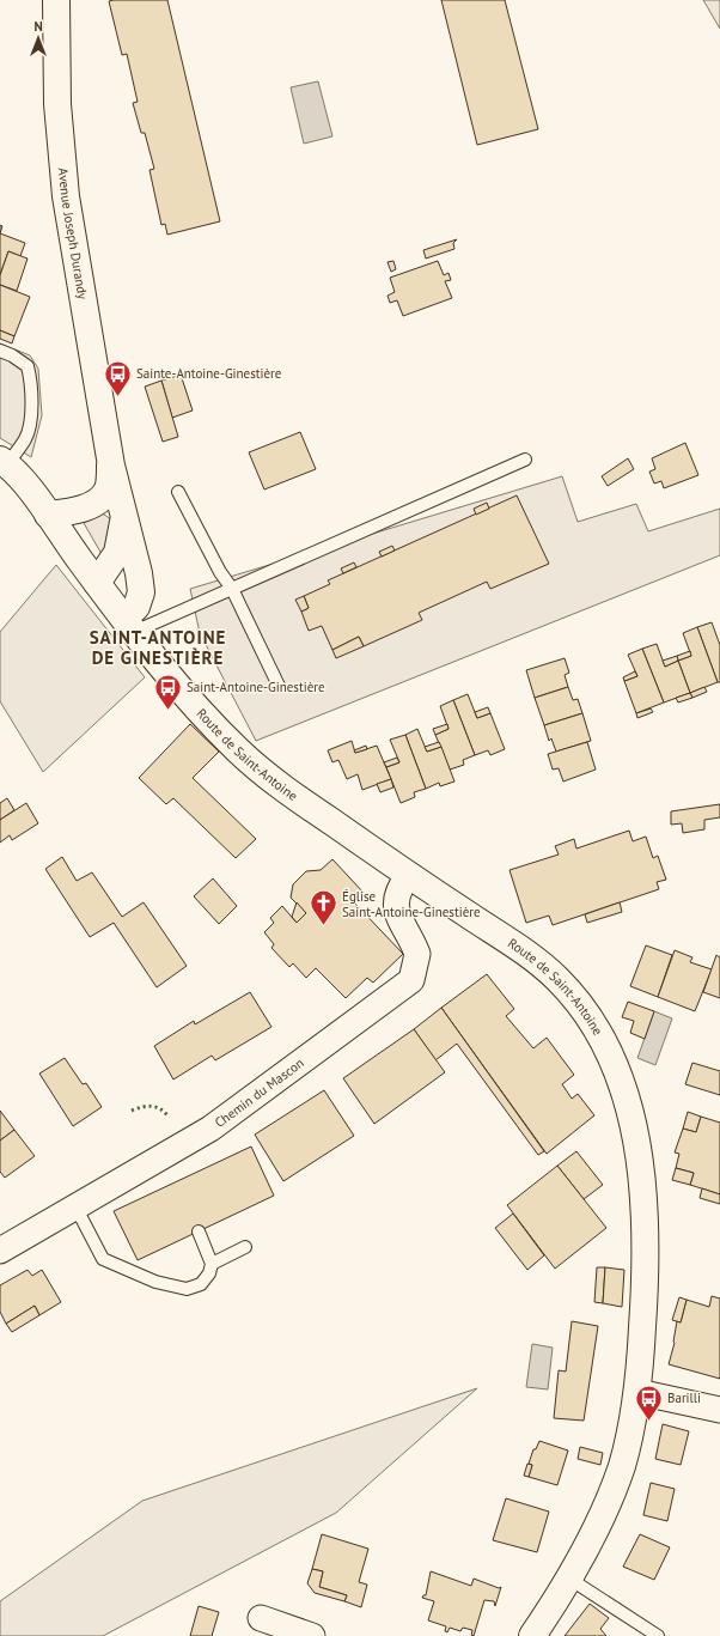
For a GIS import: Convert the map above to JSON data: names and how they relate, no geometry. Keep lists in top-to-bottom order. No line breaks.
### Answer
{"streets":{"street":["Avenue Joseph Durandy","Route de Saint-Antoine","Chemin du Mascon"]},"crossings":[["Avenue Joseph Durandy","Route de Saint-Antoine"],["Route de Saint-Antoine","Chemin du Mascon"]],"districts":["SAINT-ANTOINE DE GINESTIÈRE"],"places":{"bus stop":["Sainte-Antoine-Ginestière","Saint-Antoine-Ginestière","Barilli"],"church":["Église Saint-Antoine-Ginestière"]},"north":"top"}
